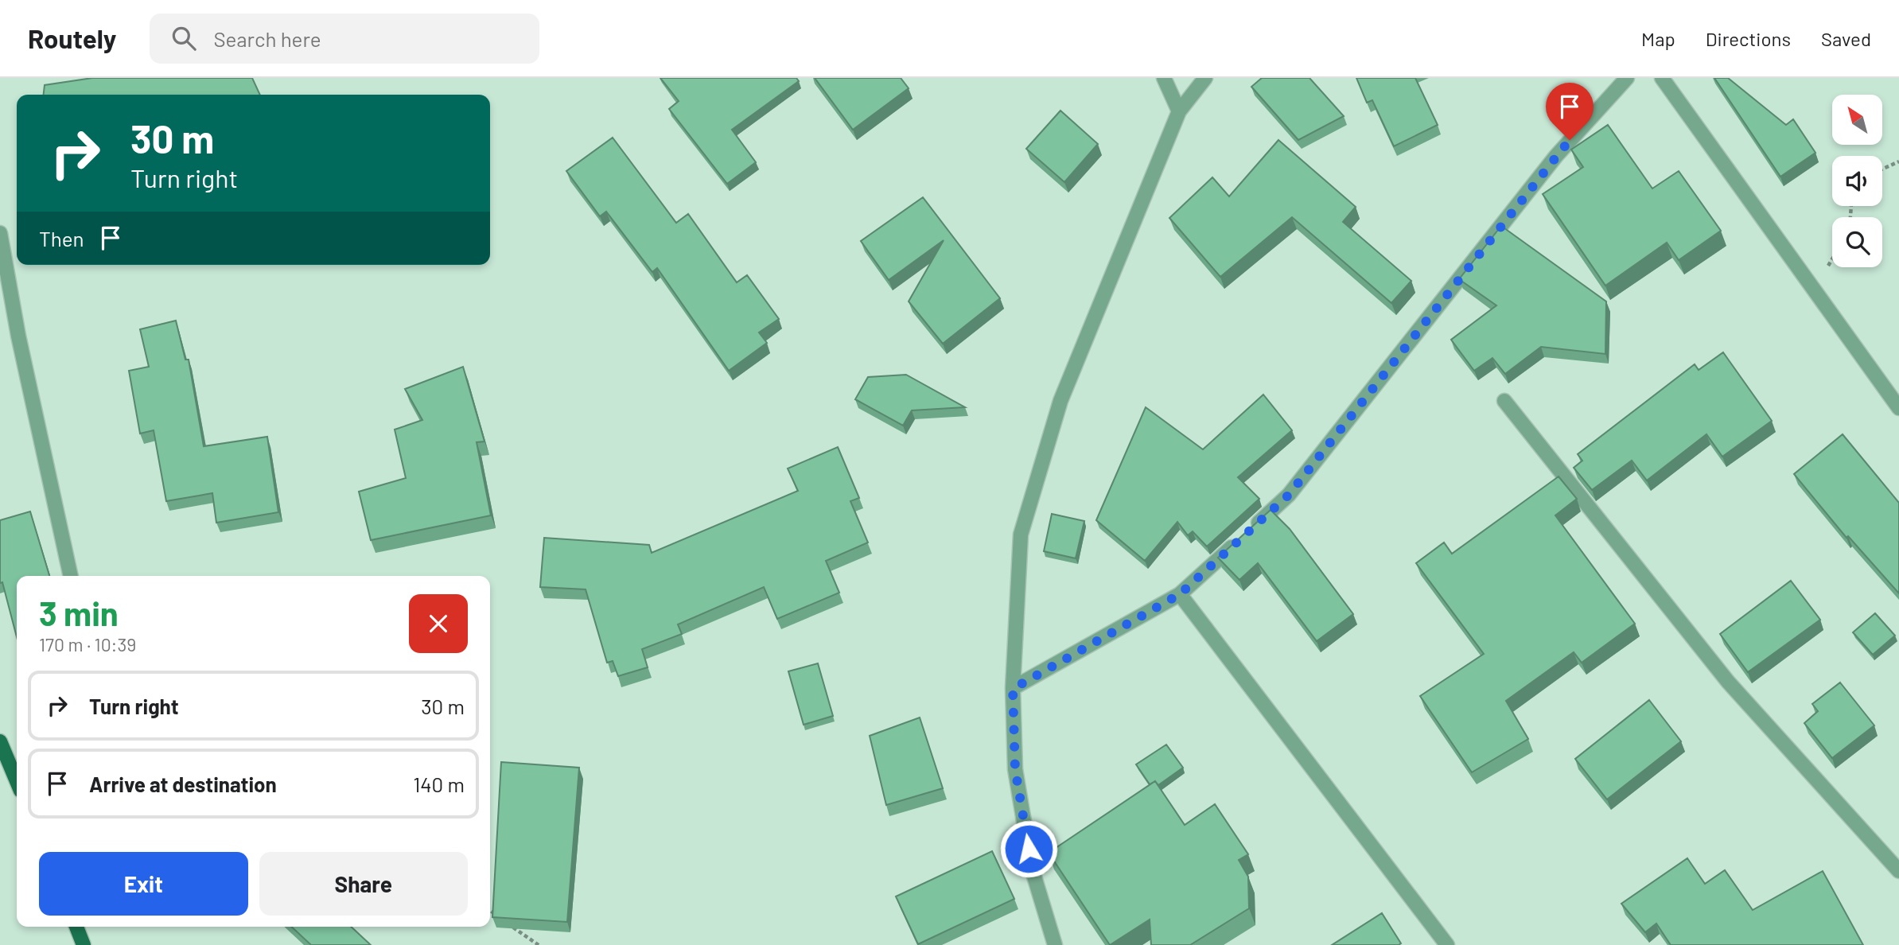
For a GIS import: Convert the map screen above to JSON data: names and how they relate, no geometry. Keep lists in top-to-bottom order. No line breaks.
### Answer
{"north":"top left","page":{"header":"Routely","search":"Search here","nav":["Map","Directions","Saved"],"turn":["30 m","Turn right"],"then":"Then","heading":["3 min","170 m · 10:39"],"list":[{"name":"Turn right","value":"30 m"},{"name":"Arrive at destination","value":"140 m"}],"buttons":["Exit","Share"]}}
